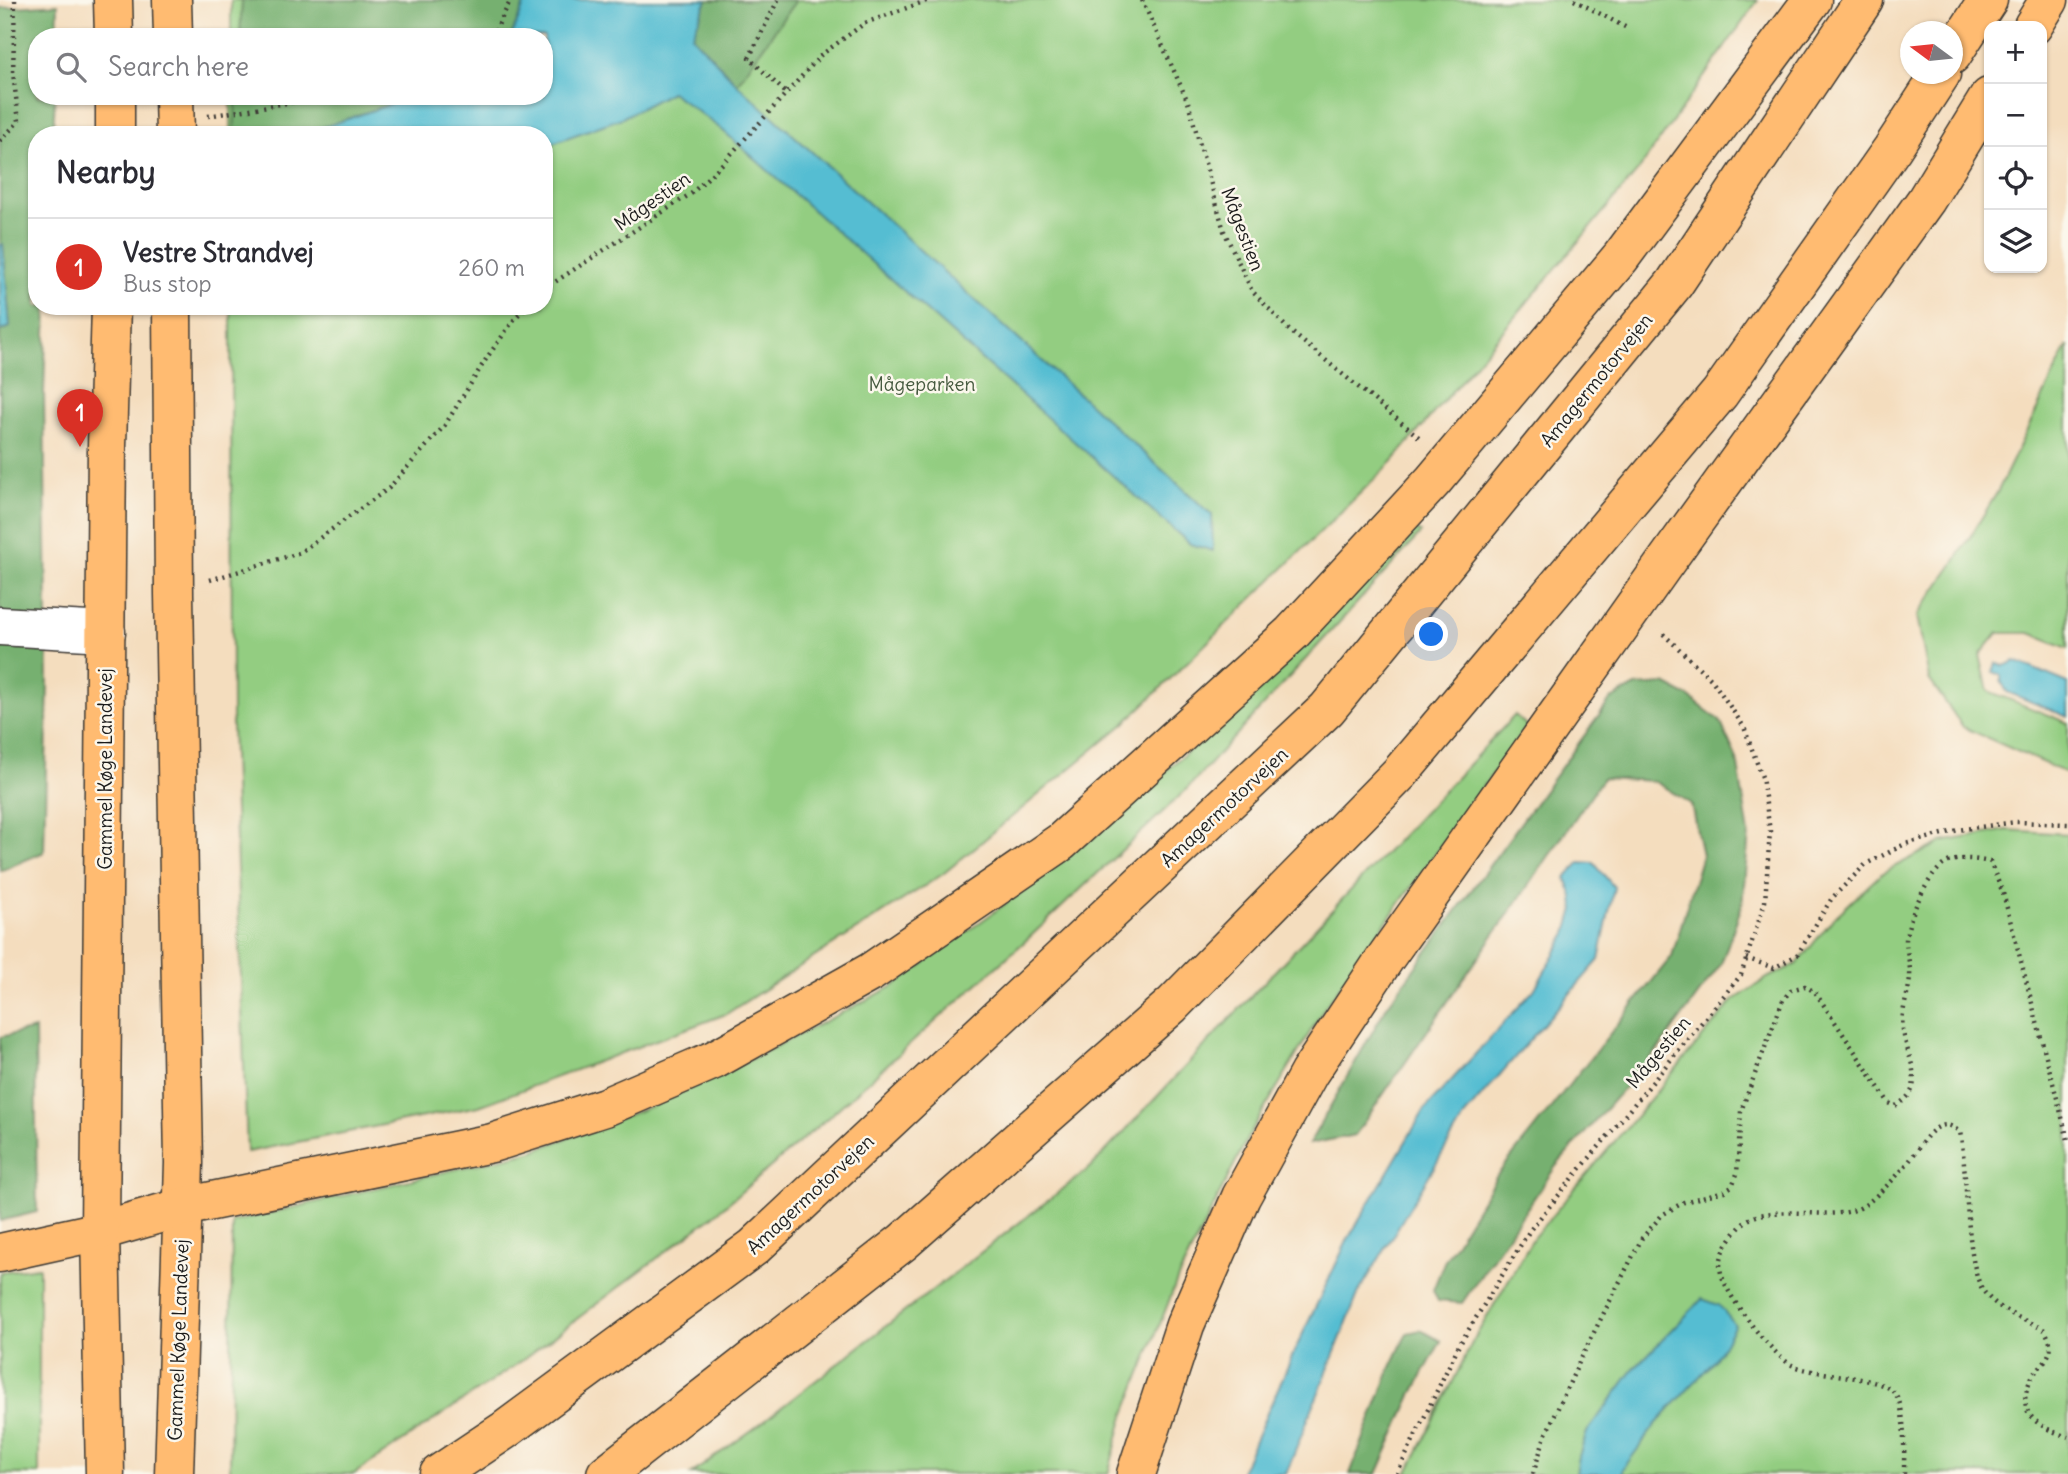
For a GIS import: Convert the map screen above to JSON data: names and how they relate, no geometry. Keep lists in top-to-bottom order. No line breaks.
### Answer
{"streets":{"main road":["Amagermotorvejen","Gammel Køge Landevej"],"path":["Mågestien"]},"parks":["Mågeparken"],"north":"left","page":{"map_buttons":["+","−"],"search":"Search here","heading":"Nearby","list":[{"mark":"1","name":"Vestre Strandvej","note":"Bus stop","value":"260 m"}],"pins":"1"}}
